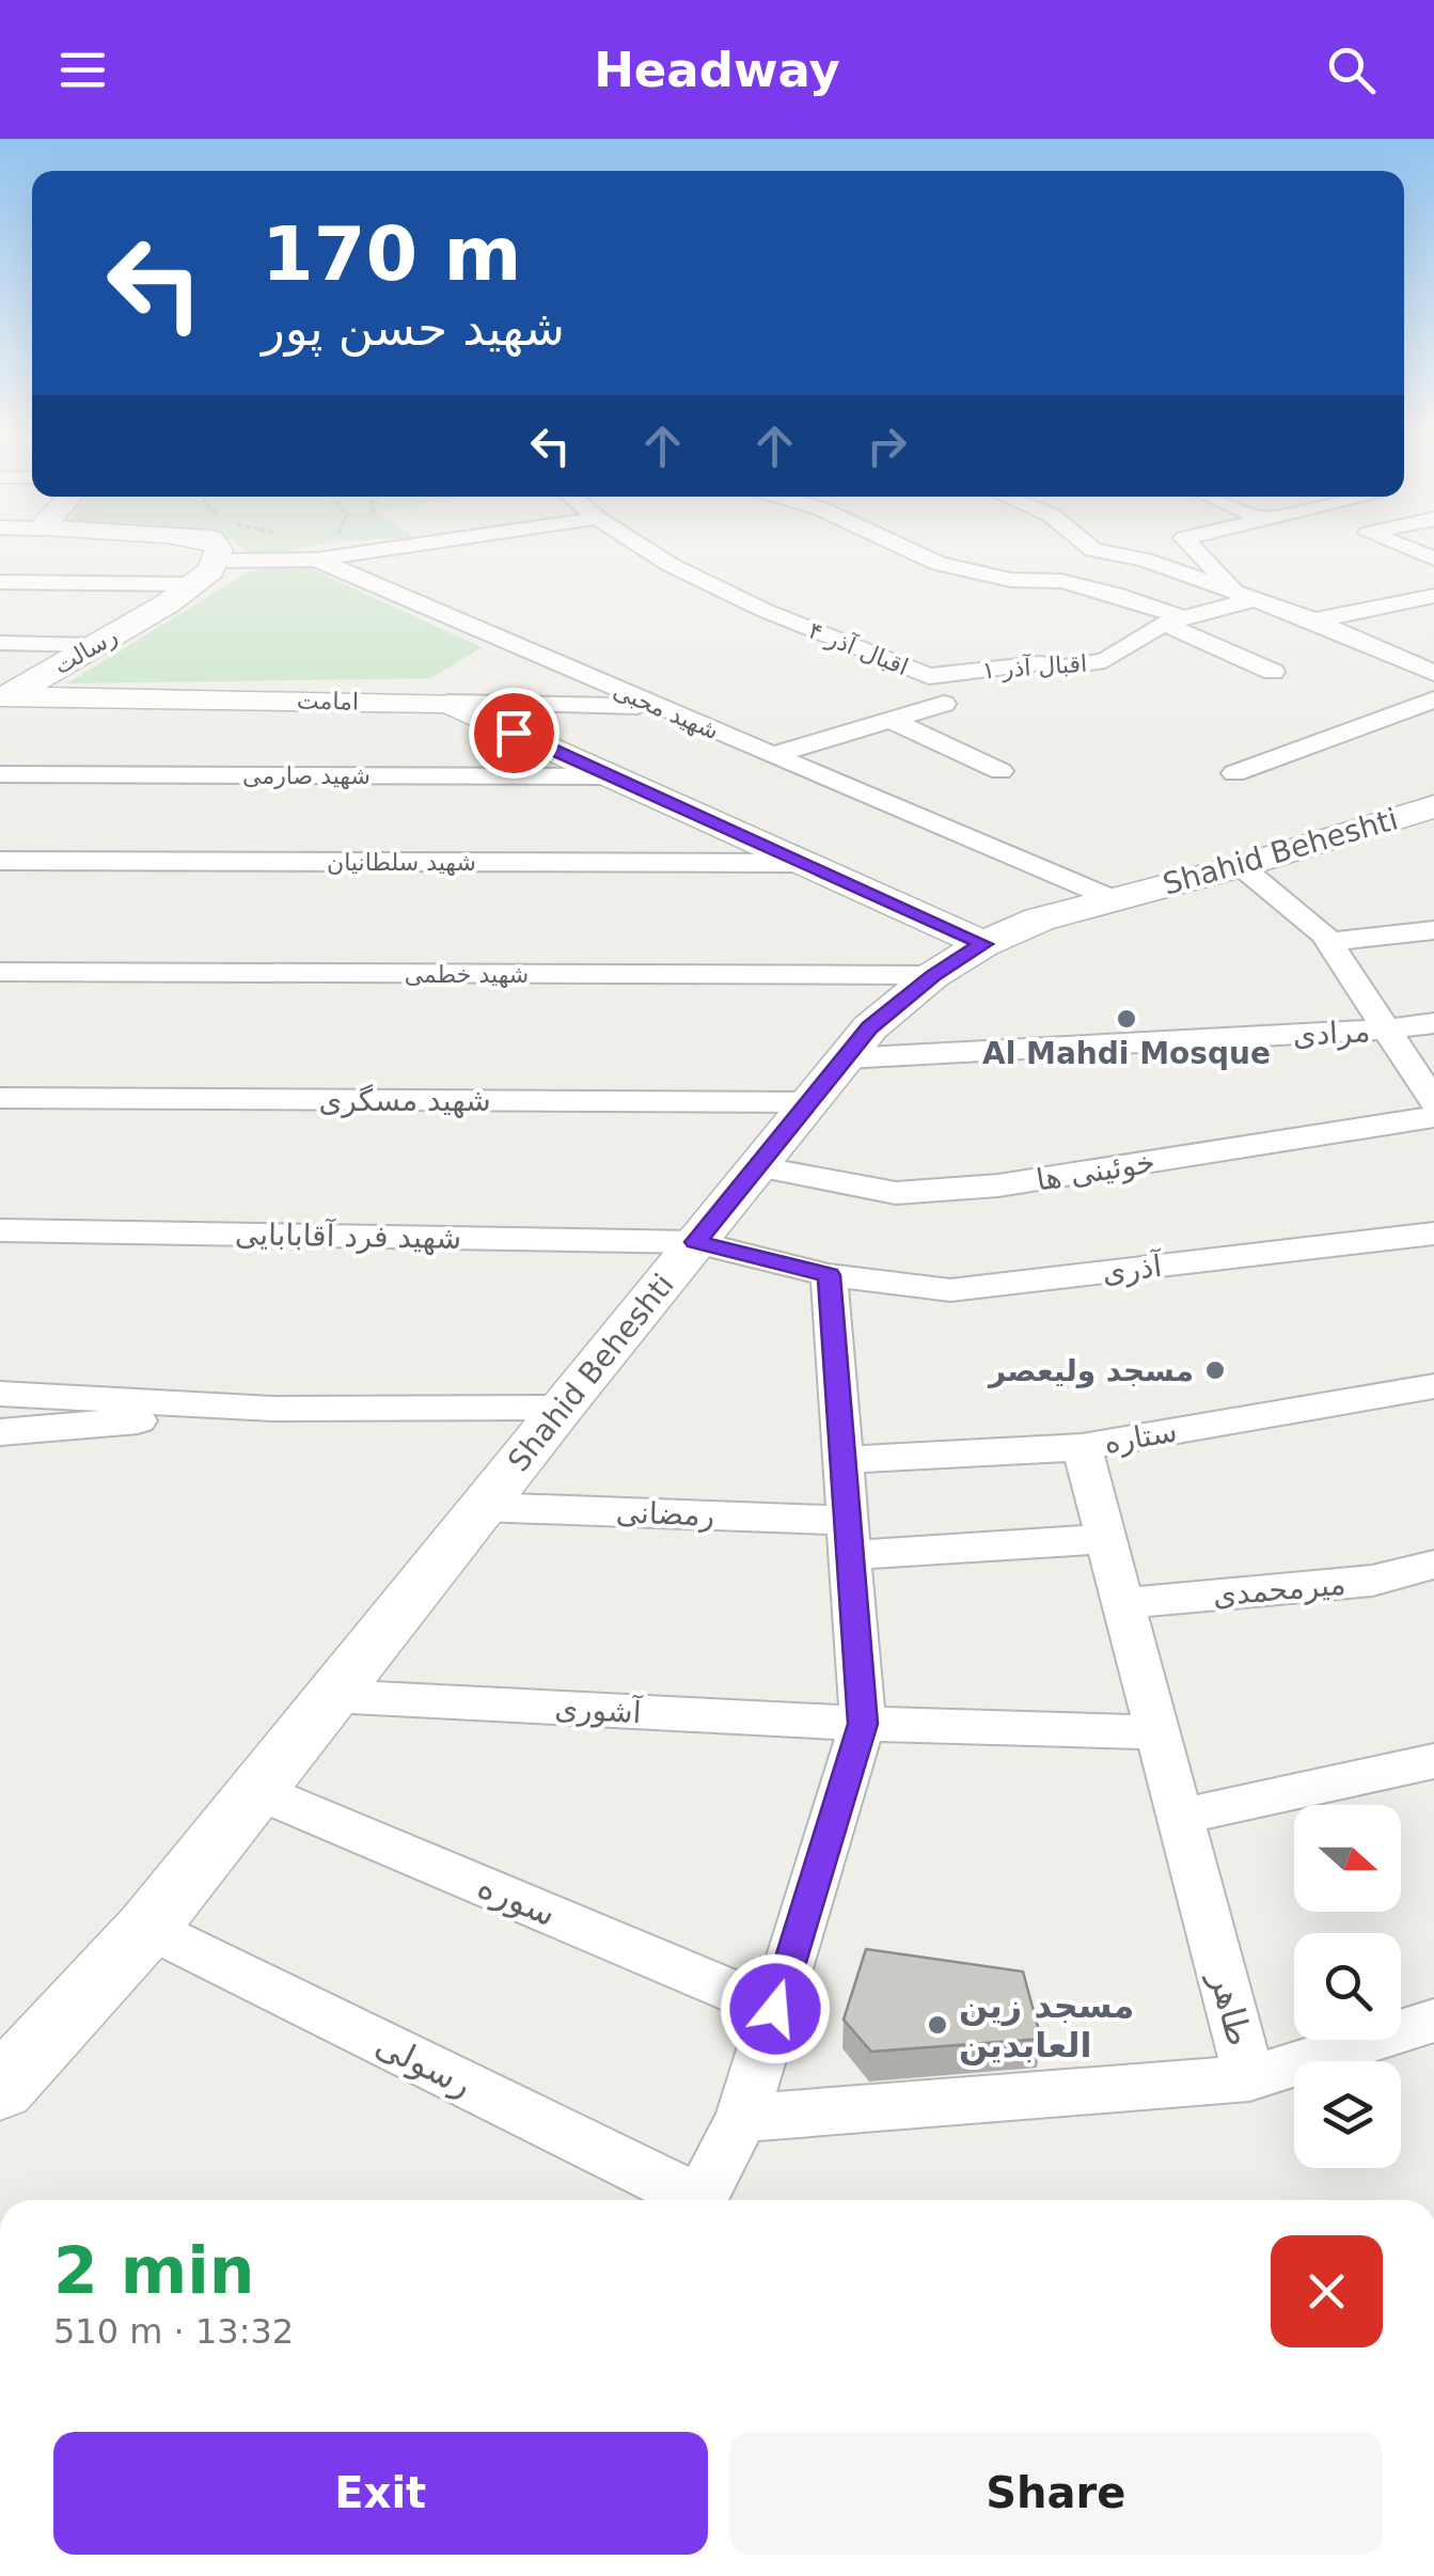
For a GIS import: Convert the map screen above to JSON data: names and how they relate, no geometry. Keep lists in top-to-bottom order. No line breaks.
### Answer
{"streets":{"street":["اقبال آذر ۴","رسالت","اقبال آذر ۱","امامت","شهید محبی","شهید صارمی","Shahid Beheshti","شهید سلطانیان","شهید خطمی","مرادی","شهید مسگری","خوئینی ها","شهید فرد آقابابایی","آذری","ستاره","رمضانی","میرمحمدی","آشوری","سوره","طاهر","رسولی"]},"crossings":[["اقبال آذر ۴","اقبال آذر ۱"],["رسالت","امامت"],["رسالت","شهید محبی"],["امامت","شهید محبی"],["شهید محبی","Shahid Beheshti"],["Shahid Beheshti","شهید خطمی"],["Shahid Beheshti","مرادی"],["Shahid Beheshti","شهید مسگری"],["Shahid Beheshti","خوئینی ها"],["Shahid Beheshti","شهید فرد آقابابایی"],["Shahid Beheshti","رمضانی"],["Shahid Beheshti","آشوری"],["Shahid Beheshti","سوره"],["Shahid Beheshti","رسولی"],["شهید فرد آقابابایی","آذری"],["ستاره","طاهر"],["رمضانی","طاهر"],["میرمحمدی","طاهر"],["آشوری","طاهر"]],"places":["Al Mahdi Mosque","مسجد ولیعصر","مسجد زین العابدین"],"north":"right","page":{"header":"Headway","turn":["170 m","شهید حسن پور"],"heading":["2 min","510 m · 13:32"],"buttons":["Exit","Share"]}}
